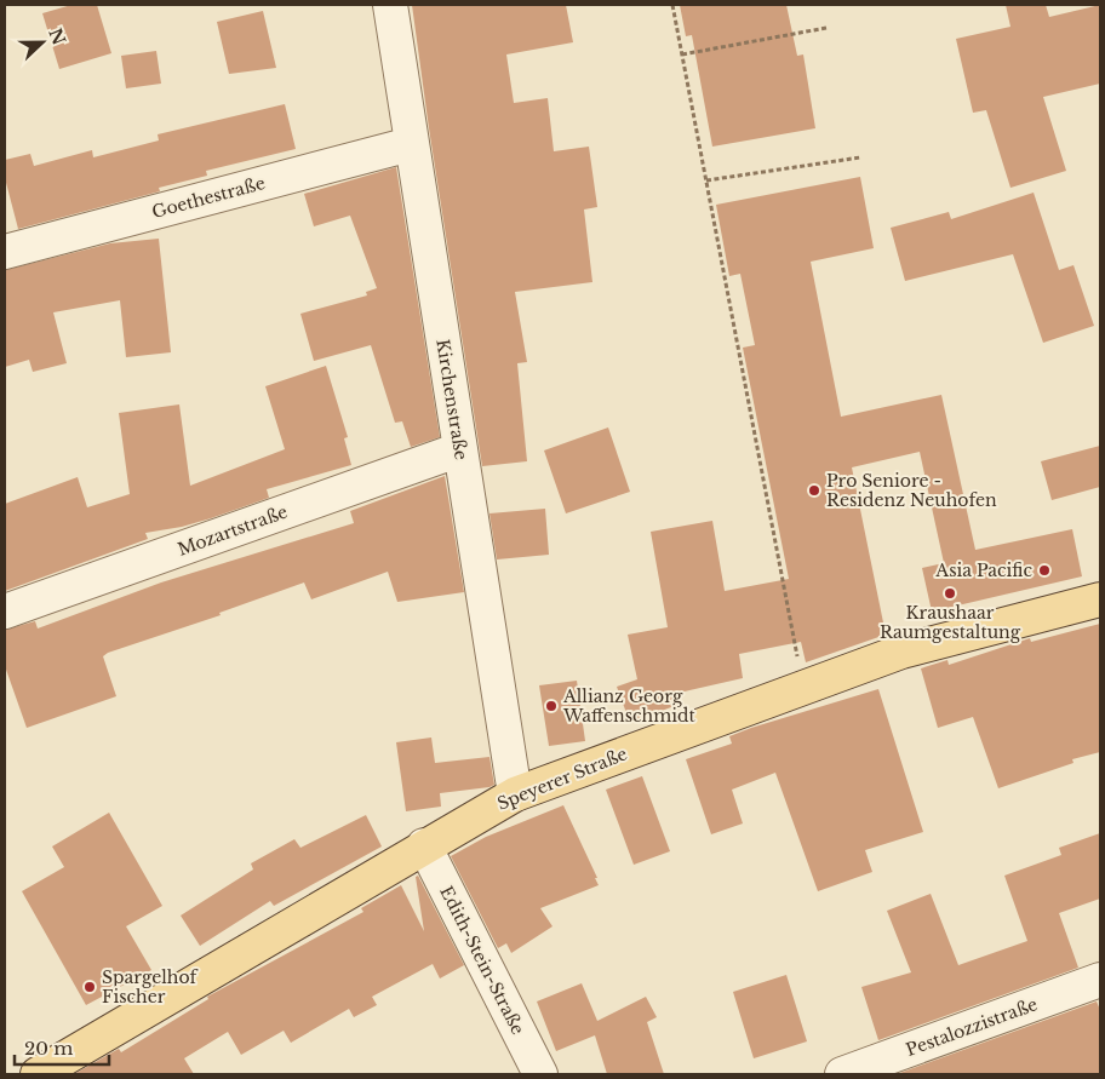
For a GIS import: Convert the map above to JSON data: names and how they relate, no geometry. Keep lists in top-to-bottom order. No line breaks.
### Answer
{"streets":{"main road":["Speyerer Straße"],"street":["Goethestraße","Kirchenstraße","Mozartstraße","Edith-Stein-Straße","Pestalozzistraße"]},"crossings":[["Goethestraße","Kirchenstraße"],["Kirchenstraße","Mozartstraße"],["Kirchenstraße","Speyerer Straße"],["Speyerer Straße","Edith-Stein-Straße"]],"places":["Pro Seniore - Residenz Neuhofen","Asia Pacific","Kraushaar Raumgestaltung","Allianz Georg Waffenschmidt","Spargelhof Fischer"],"scale_bar":"20 m","north":"right"}
